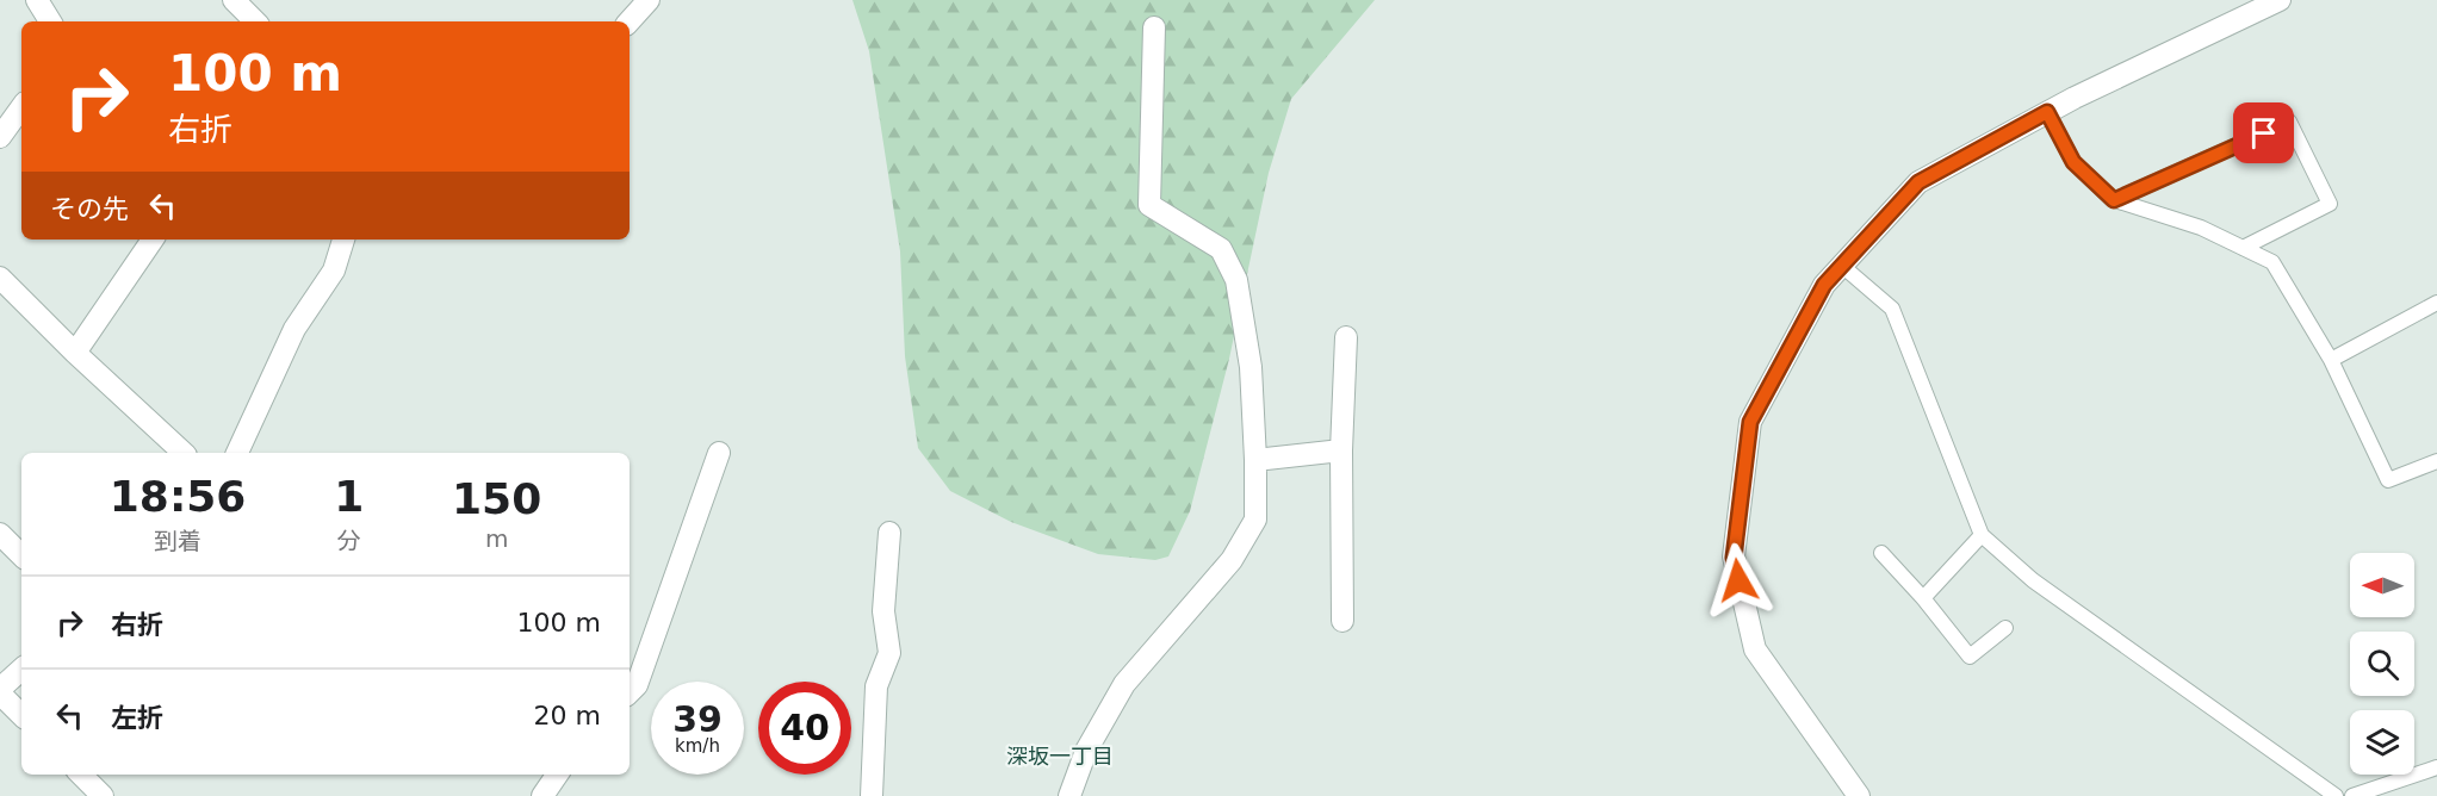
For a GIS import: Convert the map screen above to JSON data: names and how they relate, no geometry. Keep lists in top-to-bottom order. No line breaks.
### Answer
{"districts":["深坂一丁目"],"north":"left","page":{"turn":["100 m","右折"],"then":"その先","eta":["18:56","到着","1","分","150","m"],"list":[{"name":"右折","value":"100 m"},{"name":"左折","value":"20 m"}],"speed":"39 km/h","limit":"40"}}
